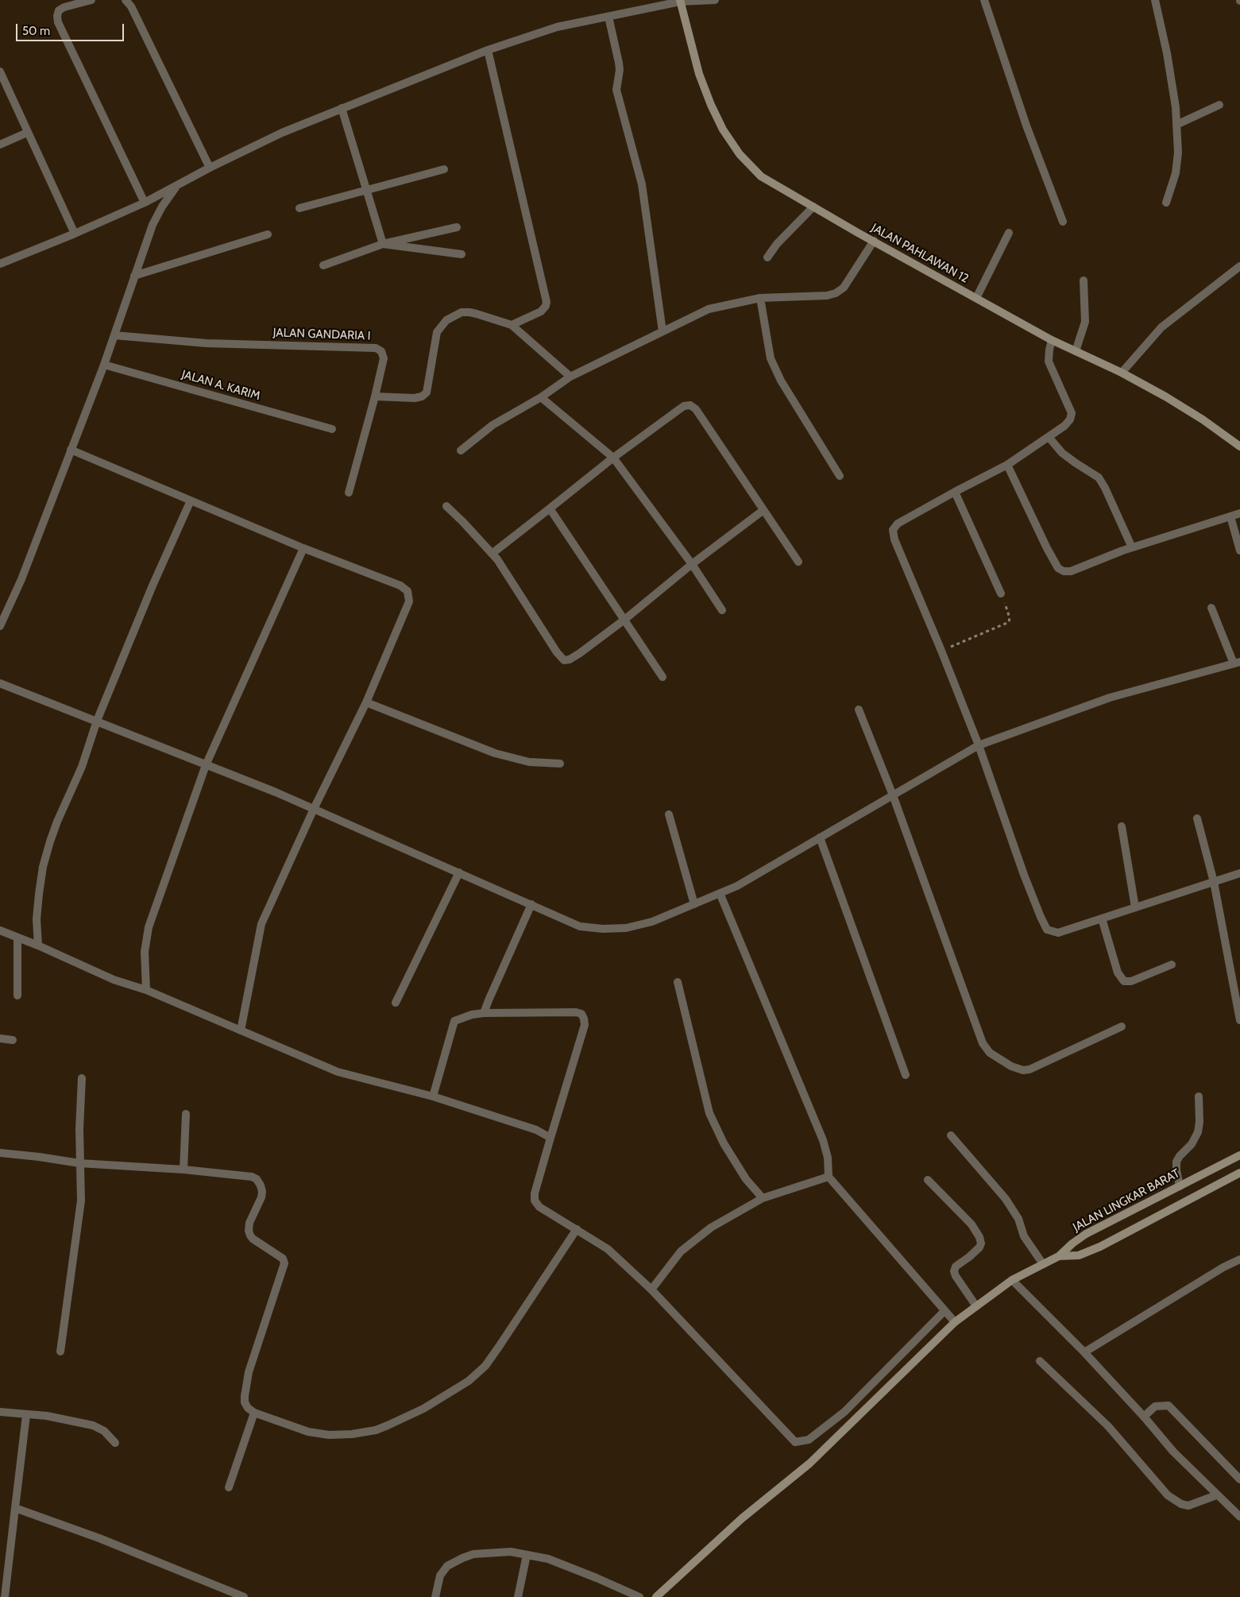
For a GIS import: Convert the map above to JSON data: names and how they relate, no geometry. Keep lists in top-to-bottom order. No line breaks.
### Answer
{"streets":{"street":["JALAN PAHLAWAN 12","JALAN GANDARIA I","JALAN A. KARIM","JALAN LINGKAR BARAT"]},"scale_bar":"50 m"}
